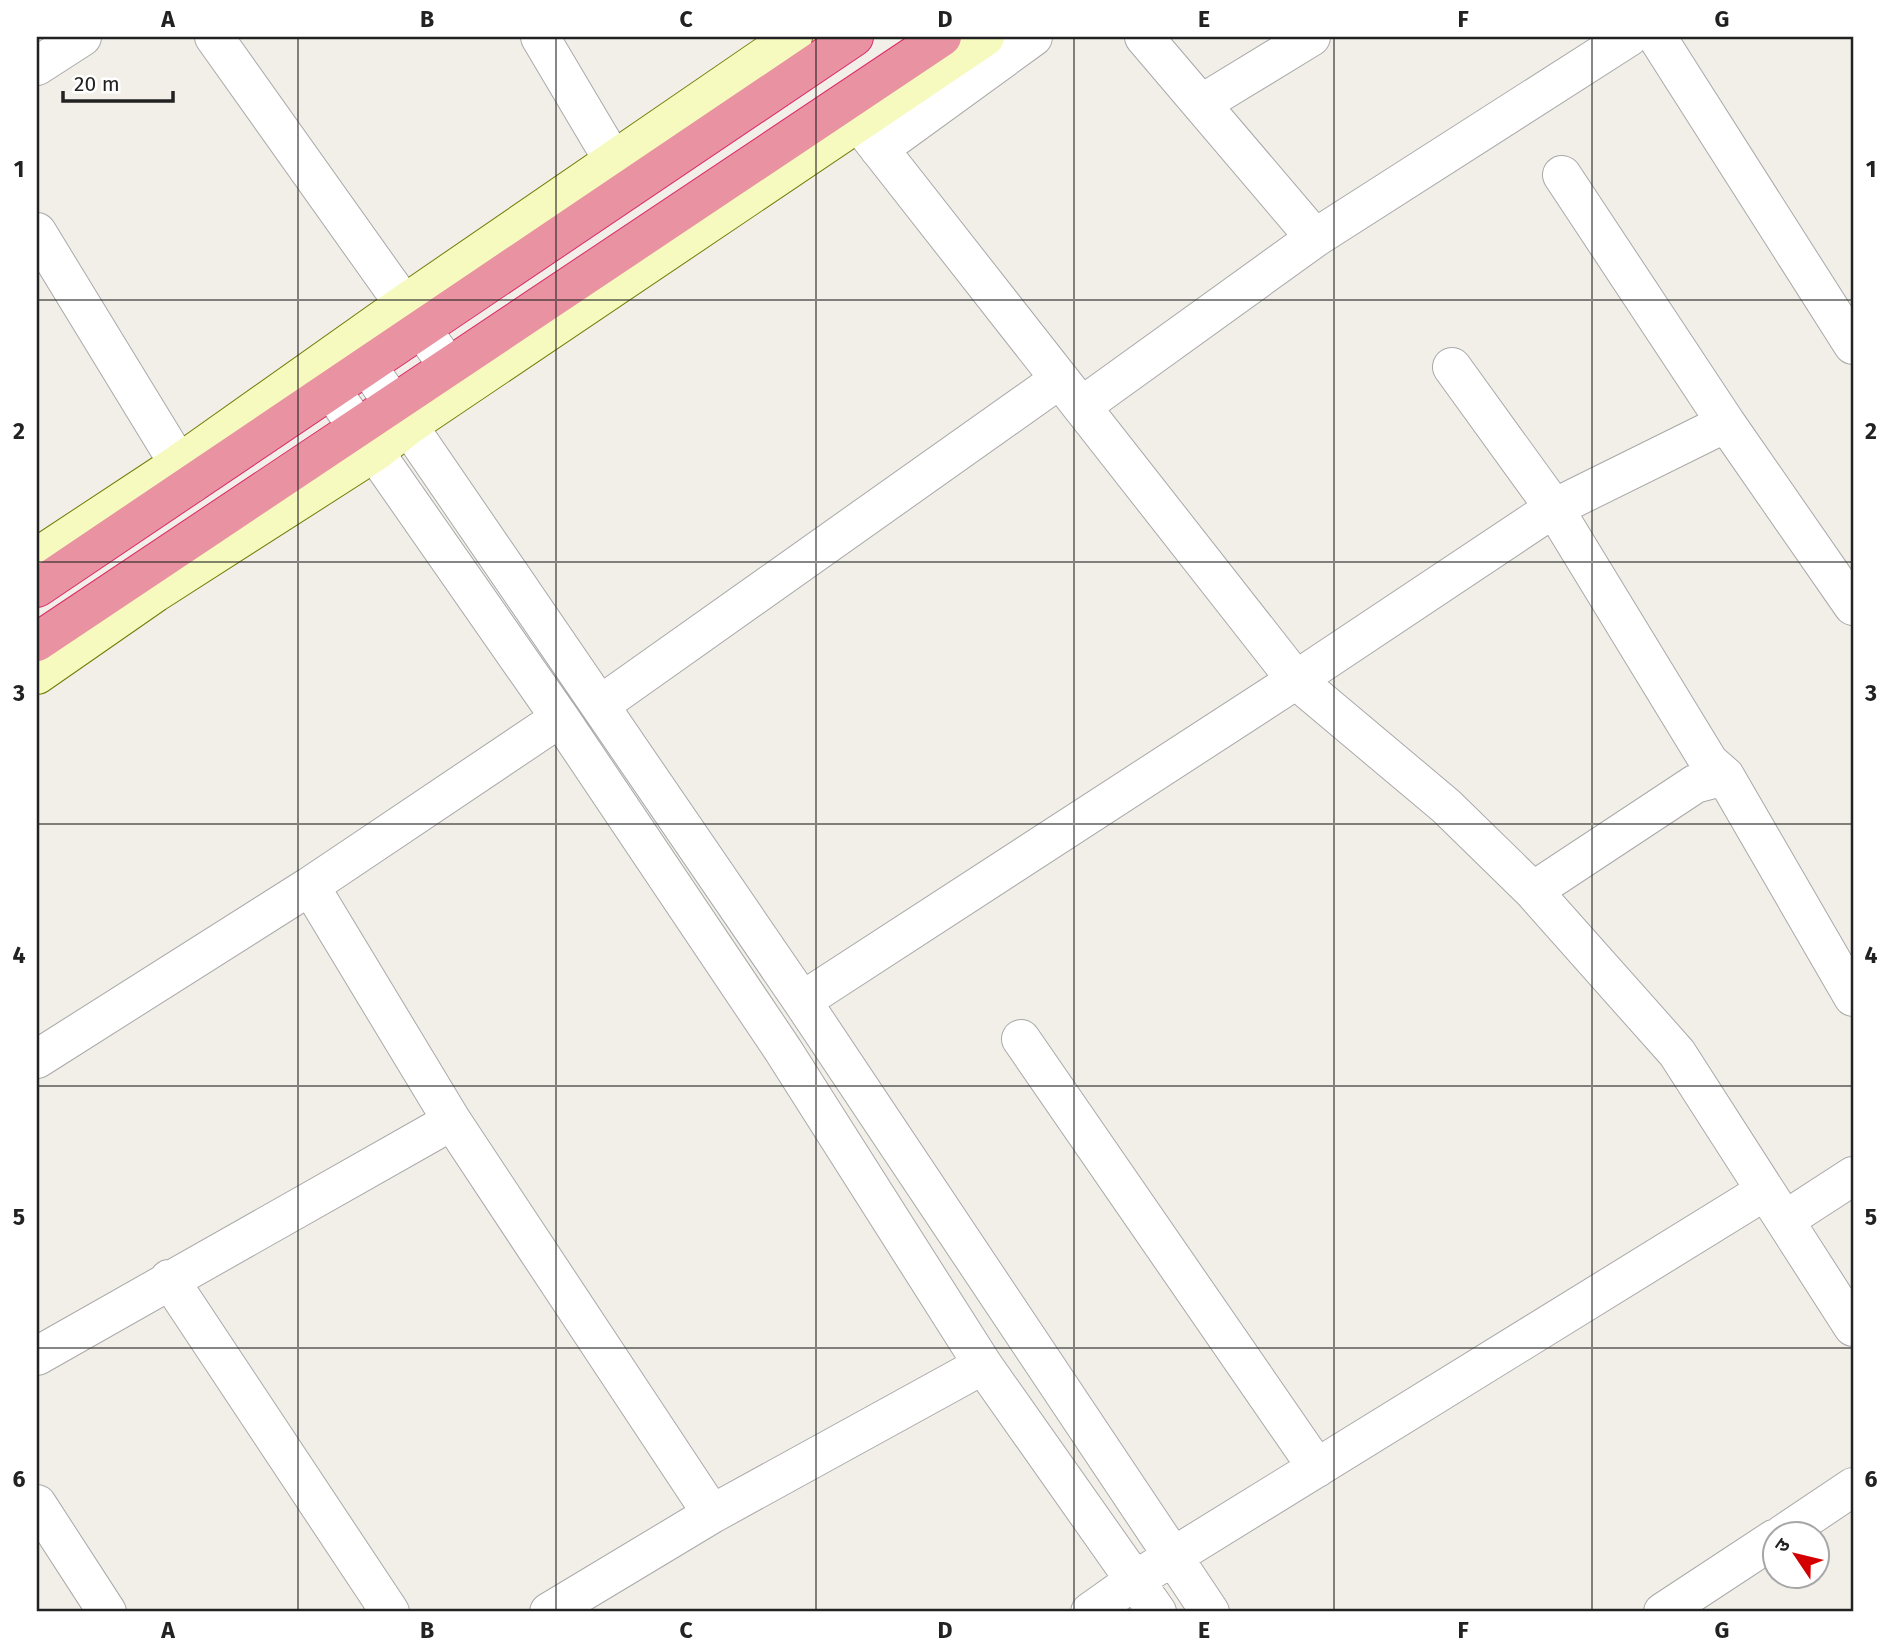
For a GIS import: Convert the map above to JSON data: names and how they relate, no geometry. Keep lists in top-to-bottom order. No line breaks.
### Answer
{"scale_bar":"20 m","north":"top left","grid":{"columns":["A","B","C","D","E","F","G"],"rows":["1","2","3","4","5","6"]}}
